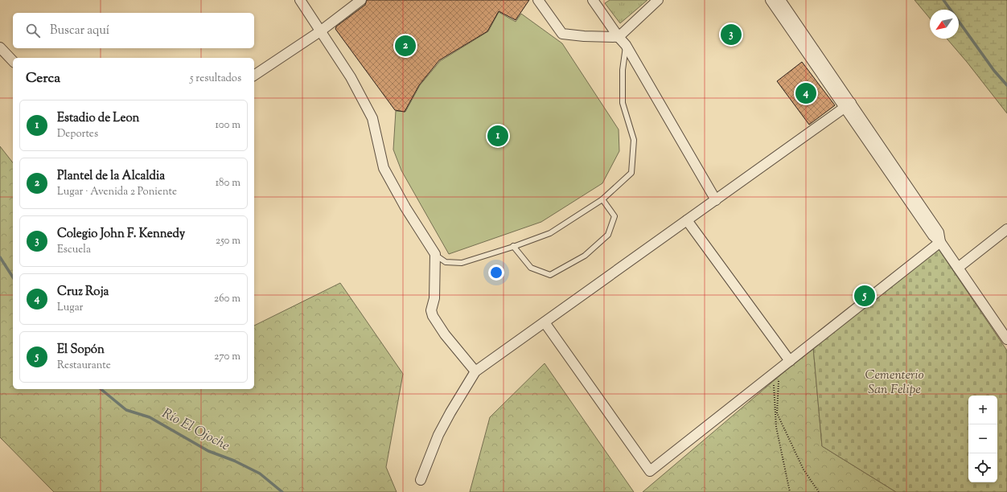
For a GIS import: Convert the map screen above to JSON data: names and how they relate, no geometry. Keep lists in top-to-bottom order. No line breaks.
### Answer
{"water":["Río El Ojoche"],"parks":["Cementerio San Felipe"],"north":"bottom left","page":{"search":"Buscar aquí","pins":["3","2","4","1","5"],"heading":["Cerca","5 resultados"],"list":[{"mark":"1","name":"Estadio de Leon","note":"Deportes","value":"100 m"},{"mark":"2","name":"Plantel de la Alcaldia","note":"Lugar · Avenida 2 Poniente","value":"180 m"},{"mark":"3","name":"Colegio John F. Kennedy","note":"Escuela","value":"250 m"},{"mark":"4","name":"Cruz Roja","note":"Lugar","value":"260 m"},{"mark":"5","name":"El Sopón","note":"Restaurante","value":"270 m"}],"map_buttons":["+","−"]}}
